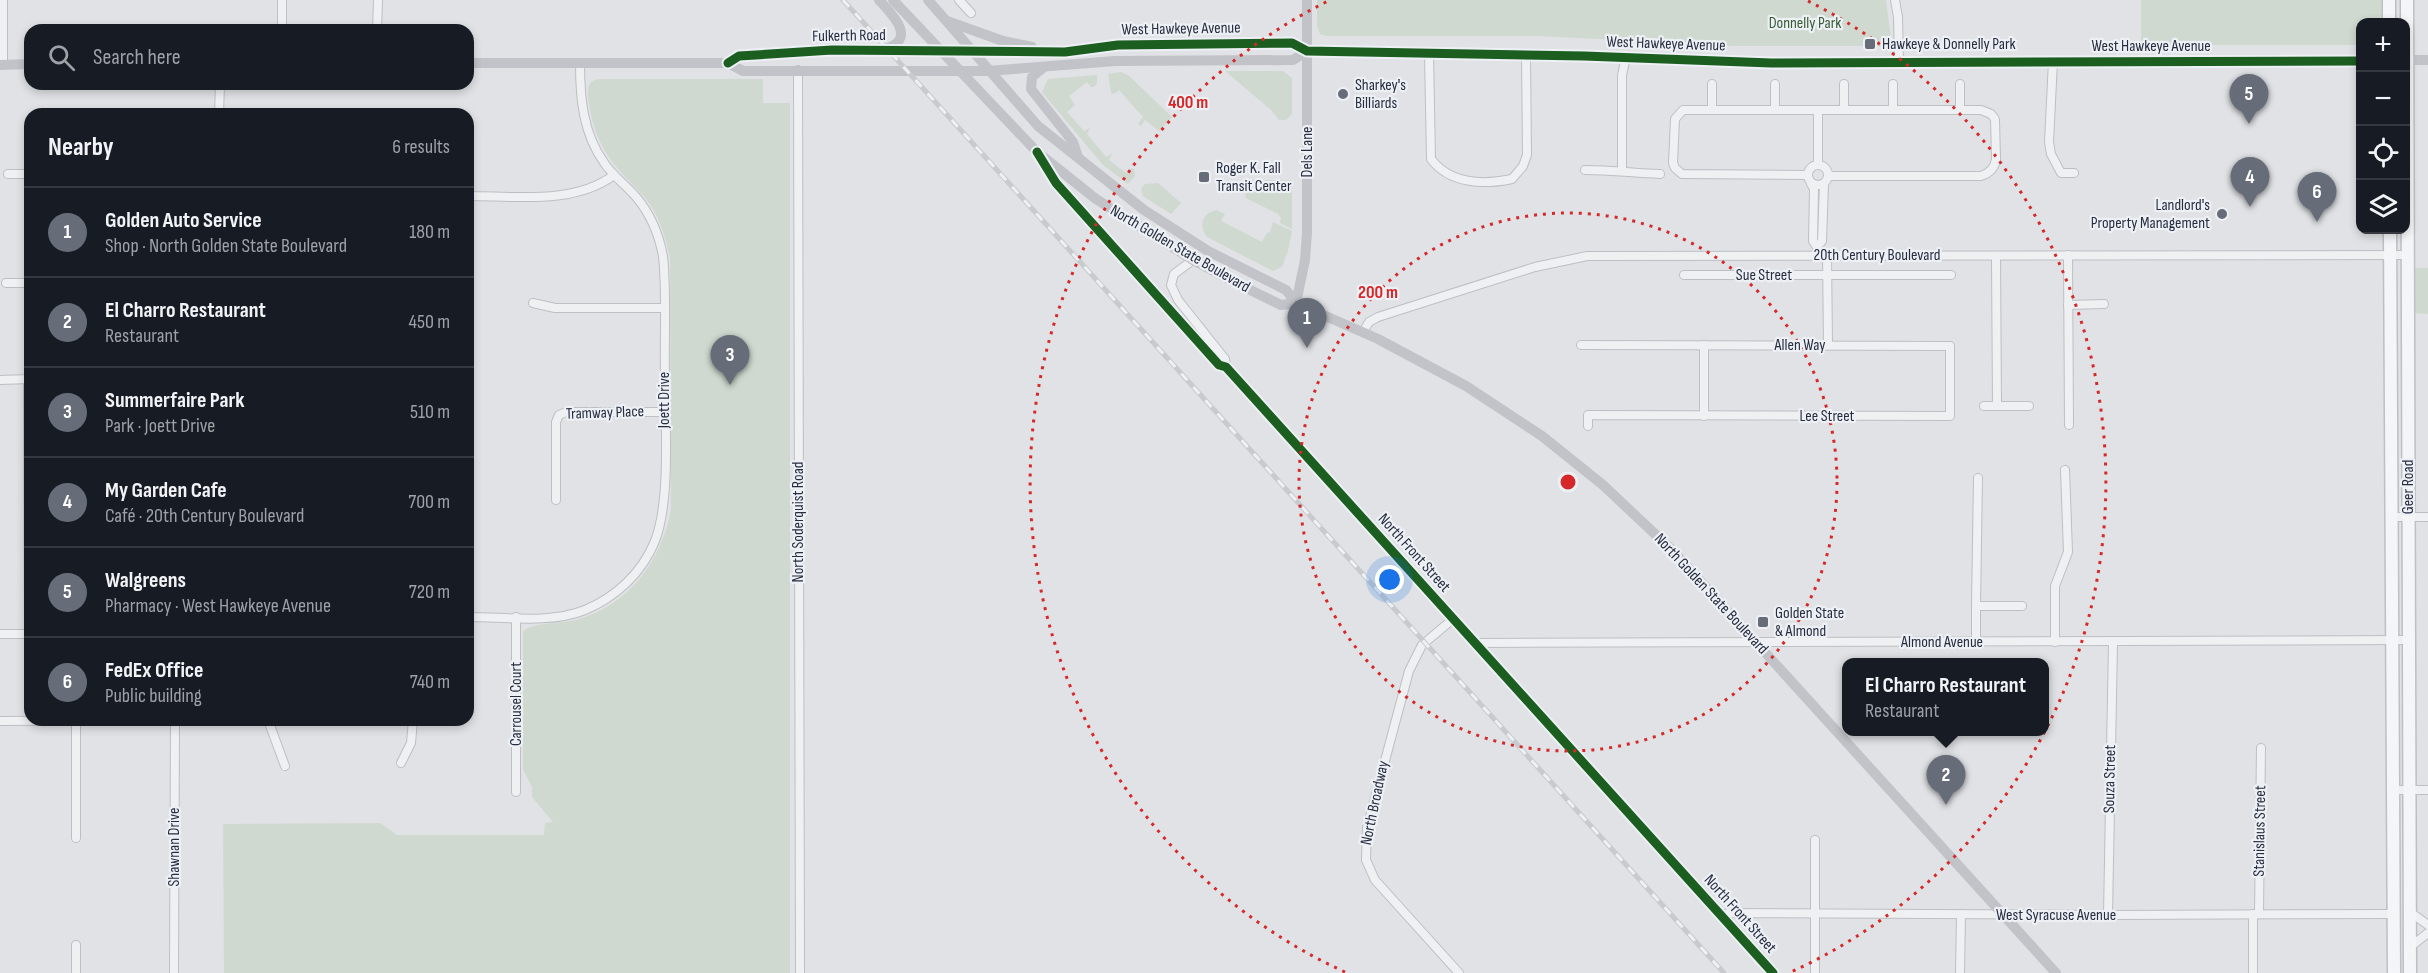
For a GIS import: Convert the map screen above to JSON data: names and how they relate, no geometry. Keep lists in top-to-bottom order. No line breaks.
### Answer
{"streets":{"main road":["Geer Road"],"street":["West Hawkeye Avenue","Fulkerth Road","Dels Lane","North Golden State Boulevard","20th Century Boulevard","Sue Street","Allen Way","Joett Drive","Tramway Place","Lee Street","North Soderquist Road","North Front Street","Almond Avenue","Carrousel Court","Souza Street","North Broadway","Stanislaus Street","Shawnan Drive","West Syracuse Avenue"]},"crossings":[["West Hawkeye Avenue","Fulkerth Road"],["West Hawkeye Avenue","Dels Lane"],["West Hawkeye Avenue","North Golden State Boulevard"],["Fulkerth Road","North Golden State Boulevard"],["Fulkerth Road","Joett Drive"],["Fulkerth Road","North Soderquist Road"],["Dels Lane","North Golden State Boulevard"],["North Golden State Boulevard","20th Century Boulevard"],["North Golden State Boulevard","North Front Street"],["North Golden State Boulevard","Almond Avenue"],["North Golden State Boulevard","West Syracuse Avenue"],["20th Century Boulevard","Geer Road"],["Allen Way","Lee Street"],["Joett Drive","Tramway Place"],["Joett Drive","Carrousel Court"],["Geer Road","Almond Avenue"],["Geer Road","West Syracuse Avenue"],["North Front Street","Almond Avenue"],["North Front Street","North Broadway"],["North Front Street","West Syracuse Avenue"],["Almond Avenue","Souza Street"],["Souza Street","West Syracuse Avenue"],["Stanislaus Street","West Syracuse Avenue"]],"parks":["Donnelly Park"],"places":{"transit":["Hawkeye & Donnelly Park","Roger K. Fall Transit Center","Golden State & Almond"],"other":["Sharkey's Billiards","Landlord's Property Management"]},"page":{"map_buttons":["+","−"],"search":"Search here","pins":["5","4","6","1","3","2"],"heading":["Nearby","6 results"],"list":[{"mark":"1","name":"Golden Auto Service","note":"Shop · North Golden State Boulevard","value":"180 m"},{"mark":"2","name":"El Charro Restaurant","note":"Restaurant","value":"450 m"},{"mark":"3","name":"Summerfaire Park","note":"Park · Joett Drive","value":"510 m"},{"mark":"4","name":"My Garden Cafe","note":"Café · 20th Century Boulevard","value":"700 m"},{"mark":"5","name":"Walgreens","note":"Pharmacy · West Hawkeye Avenue","value":"720 m"},{"mark":"6","name":"FedEx Office","note":"Public building","value":"740 m"}],"popup":["El Charro Restaurant","Restaurant"]},"rings":["400 m","200 m"]}
